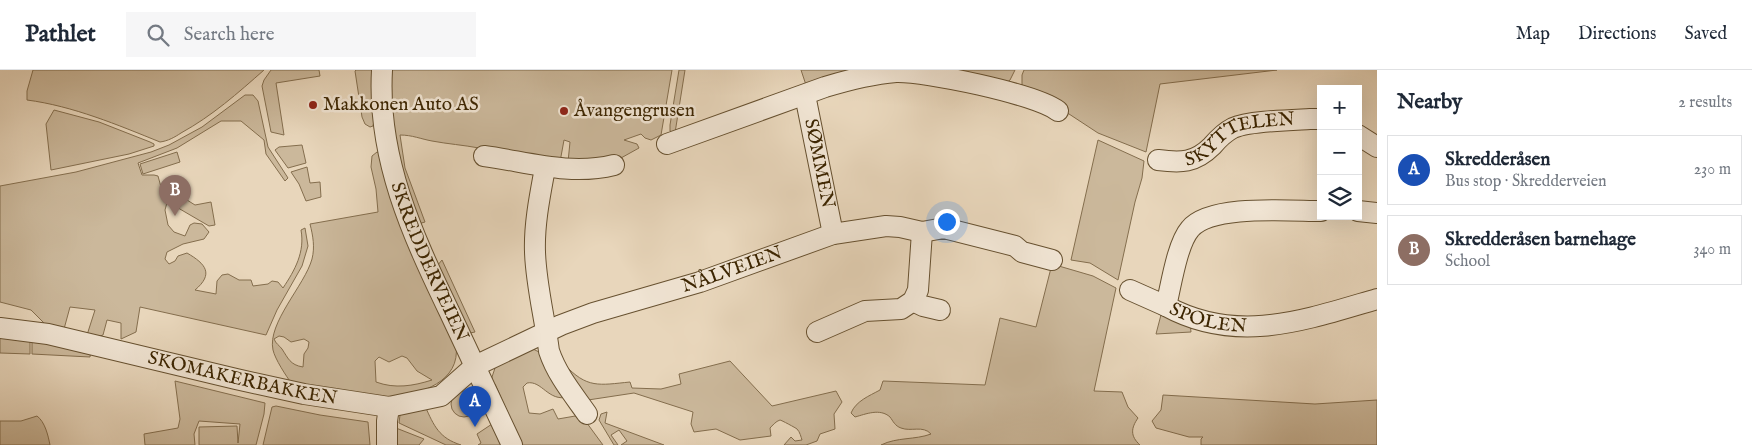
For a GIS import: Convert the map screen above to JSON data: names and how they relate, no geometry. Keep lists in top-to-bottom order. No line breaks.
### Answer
{"streets":{"street":["SKYTTELEN","SØMMEN","SKREDDERVEIEN","NÅLVEIEN","SPOLEN","SKOMAKERBAKKEN"]},"crossings":[["SØMMEN","NÅLVEIEN"],["SKREDDERVEIEN","NÅLVEIEN"],["SKREDDERVEIEN","SKOMAKERBAKKEN"],["NÅLVEIEN","SKOMAKERBAKKEN"]],"places":["Makkonen Auto AS","Åvangengrusen"],"page":{"header":"Pathlet","search":"Search here","nav":["Map","Directions","Saved"],"heading":["Nearby","2 results"],"map_buttons":["+","−"],"list":[{"mark":"A","name":"Skredderåsen","note":"Bus stop · Skredderveien","value":"230 m"},{"mark":"B","name":"Skredderåsen barnehage","note":"School","value":"340 m"}],"pins":["B","A"]}}
